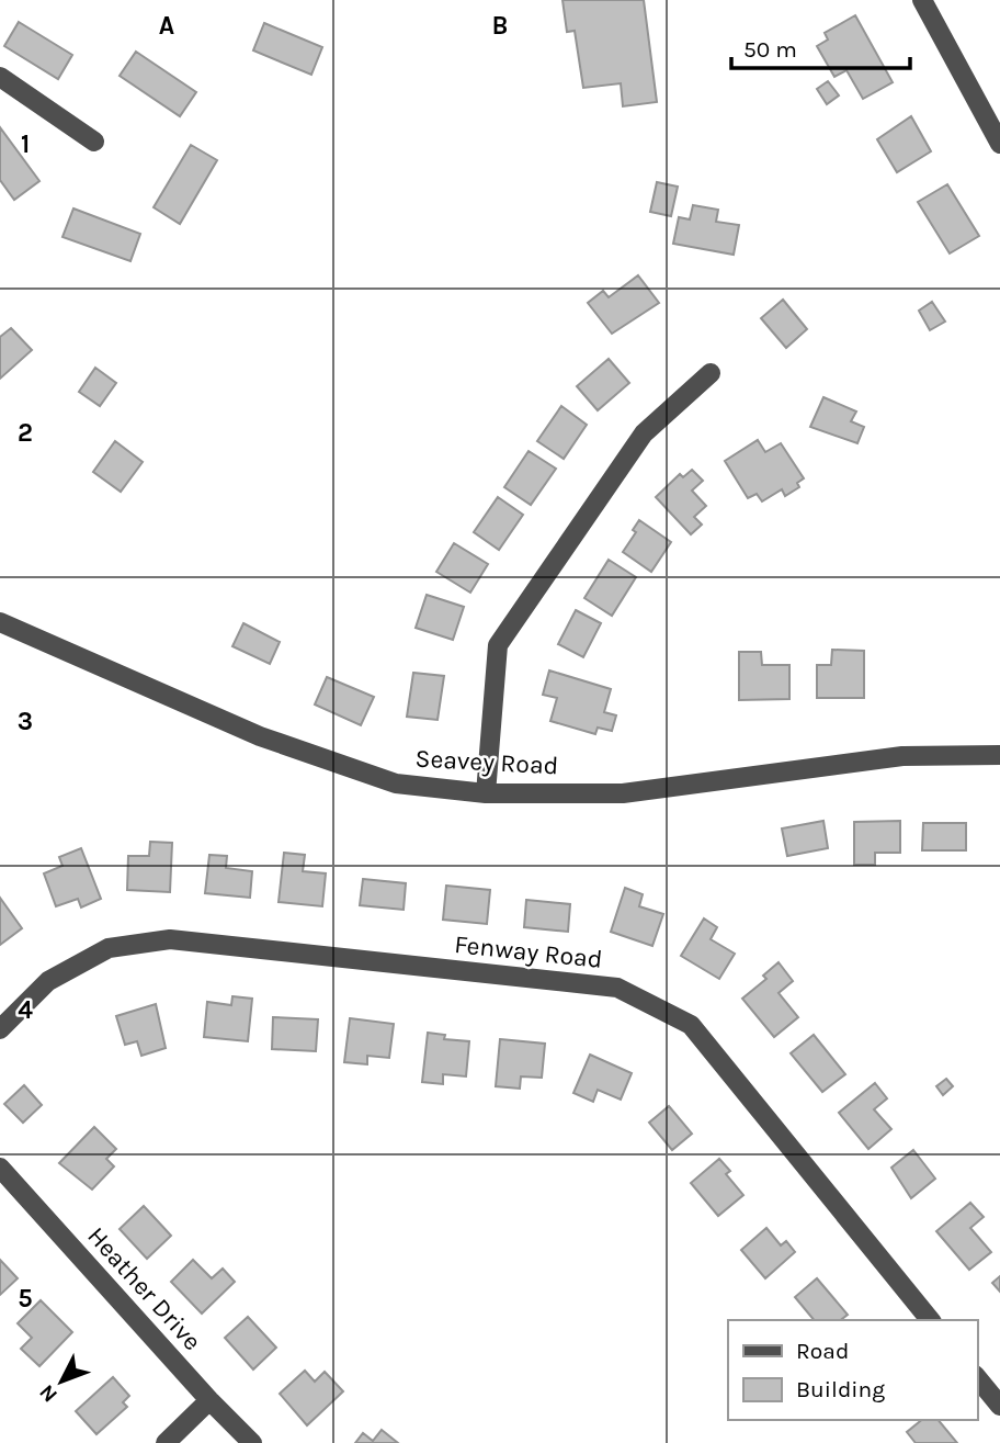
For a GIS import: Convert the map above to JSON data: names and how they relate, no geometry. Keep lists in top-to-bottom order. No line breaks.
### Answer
{"streets":{"street":["Seavey Road","Fenway Road","Heather Drive"]},"legend":["Road","Building"],"scale_bar":"50 m","north":"bottom left","grid":{"columns":["A","B"],"rows":["1","2","3","4","5"]}}
